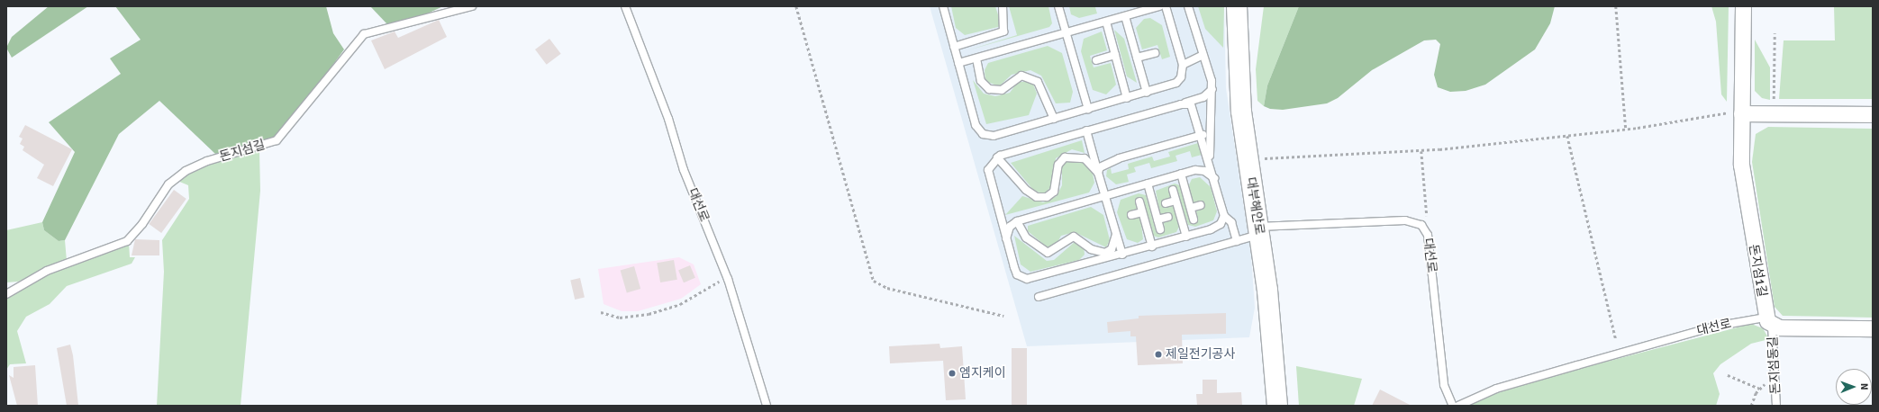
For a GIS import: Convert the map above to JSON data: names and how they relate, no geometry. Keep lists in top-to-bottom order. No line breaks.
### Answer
{"streets":{"street":["대부해안로","돈지섬1길"],"lane":["돈지섬길","대선로","돈지섬동길"]},"crossings":[["대선로","대부해안로"],["대선로","돈지섬1길"],["대선로","돈지섬동길"],["돈지섬1길","돈지섬동길"]],"places":["제일전기공사","엠지케이"],"north":"right"}
